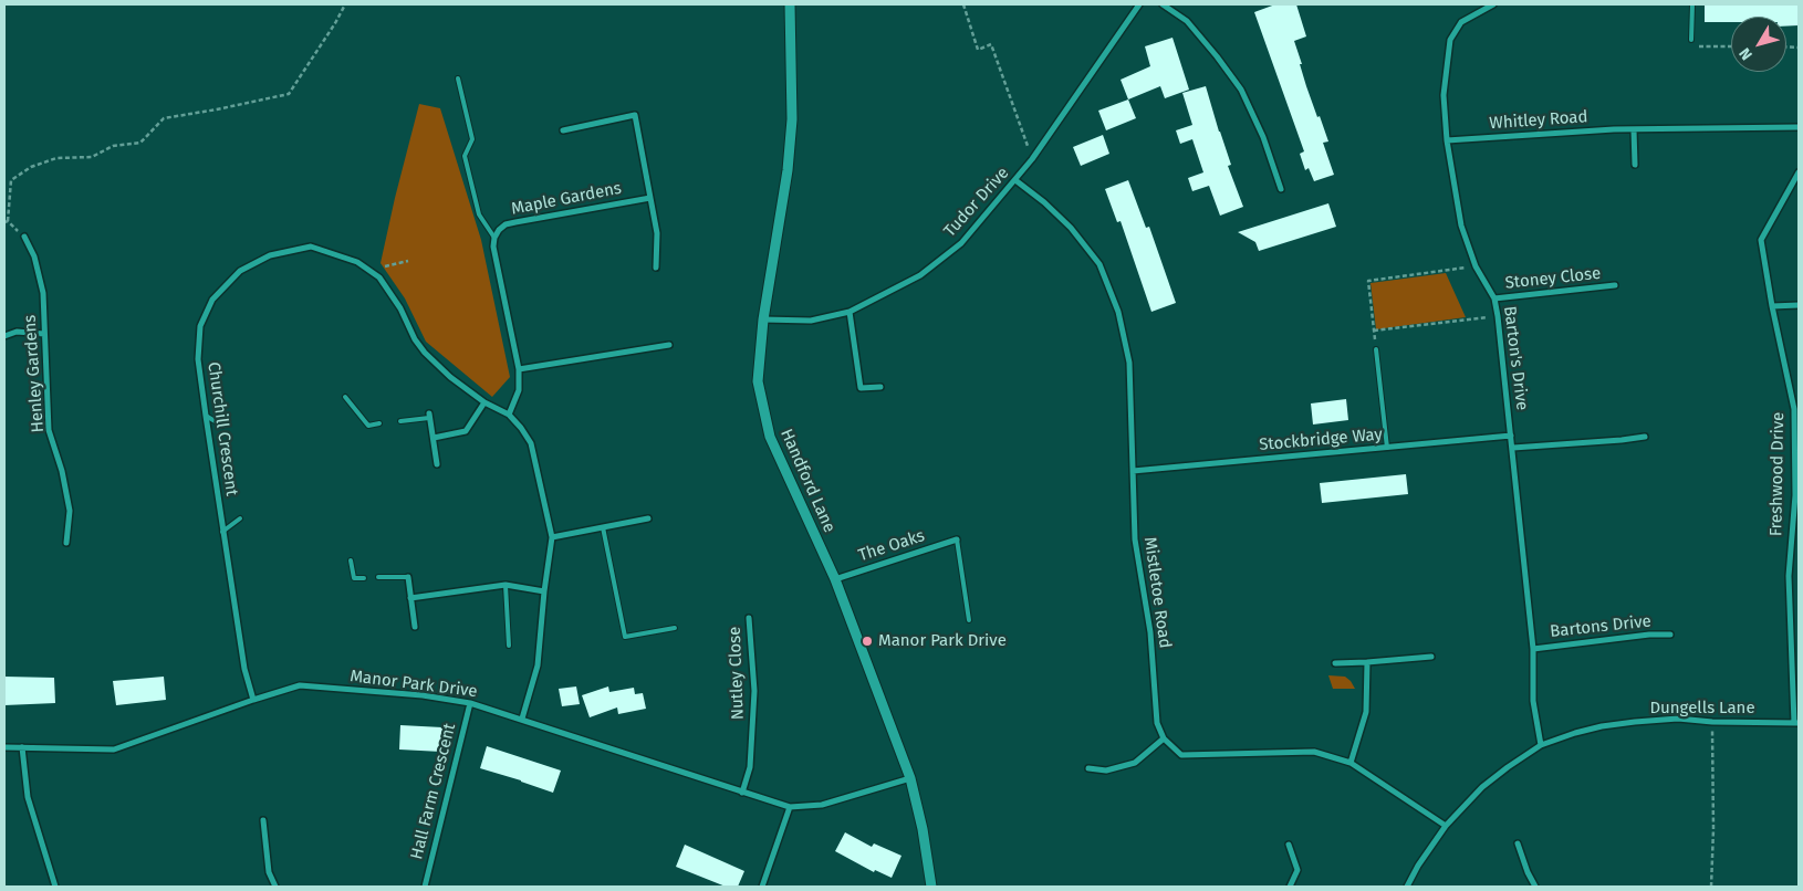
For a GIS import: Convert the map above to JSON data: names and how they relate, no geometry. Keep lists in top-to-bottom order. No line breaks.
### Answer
{"streets":{"street":["Whitley Road","Maple Gardens","Tudor Drive","Stoney Close","Barton's Drive","Henley Gardens","Churchill Crescent","Stockbridge Way","Freshwood Drive","Handford Lane","The Oaks","Mistletoe Road","Bartons Drive","Nutley Close","Manor Park Drive","Dungells Lane","Hall Farm Crescent"]},"crossings":[["Whitley Road","Barton's Drive"],["Tudor Drive","Handford Lane"],["Tudor Drive","Mistletoe Road"],["Stoney Close","Barton's Drive"],["Barton's Drive","Stockbridge Way"],["Barton's Drive","Bartons Drive"],["Barton's Drive","Dungells Lane"],["Churchill Crescent","Manor Park Drive"],["Stockbridge Way","Mistletoe Road"],["Freshwood Drive","Dungells Lane"],["Handford Lane","The Oaks"],["Handford Lane","Manor Park Drive"],["Nutley Close","Manor Park Drive"],["Manor Park Drive","Hall Farm Crescent"]],"places":["Manor Park Drive"],"north":"bottom left"}
